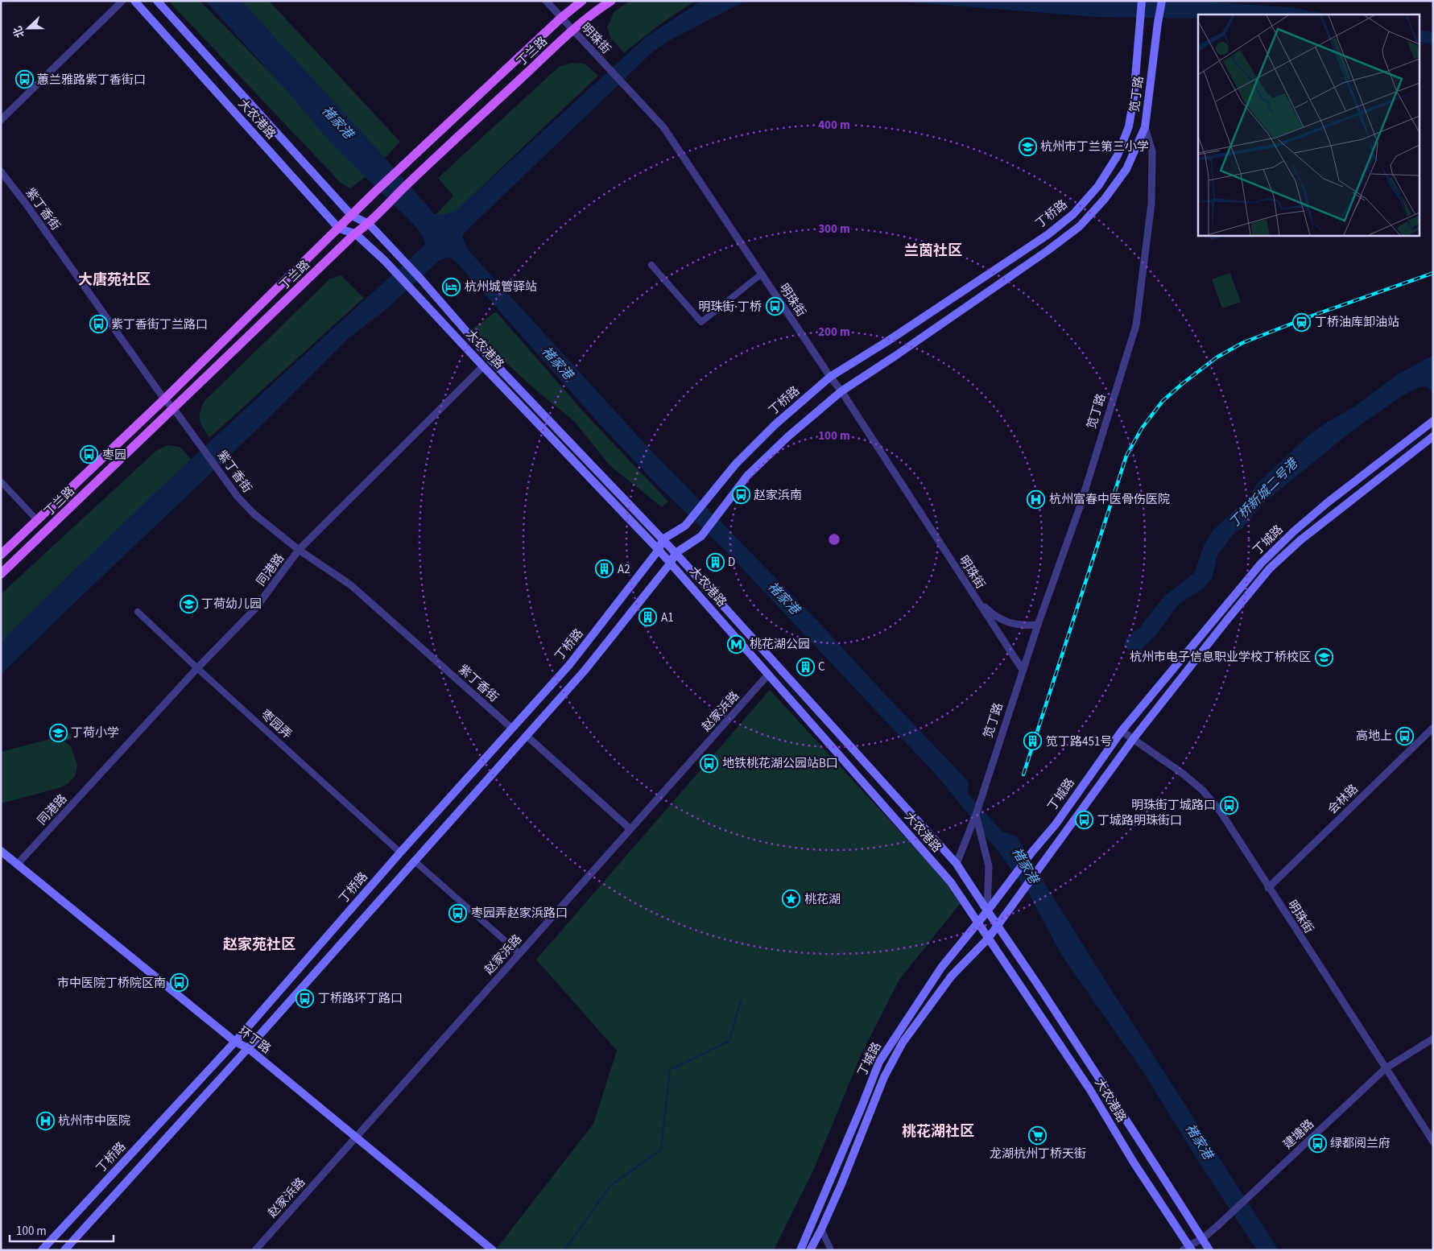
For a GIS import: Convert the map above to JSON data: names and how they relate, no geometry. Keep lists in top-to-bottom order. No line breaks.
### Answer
{"streets":{"main road":["丁兰路","笕丁路","大农港路","丁桥路","丁城路","环丁路"],"street":["明珠街","紫丁香街","同港路","赵家浜路","枣园弄","会林路","建塘路"]},"crossings":[["明珠街","丁兰路"],["明珠街","笕丁路"],["明珠街","丁桥路"],["明珠街","丁城路"],["明珠街","会林路"],["明珠街","建塘路"],["丁兰路","大农港路"],["丁兰路","紫丁香街"],["笕丁路","大农港路"],["笕丁路","丁桥路"],["大农港路","丁桥路"],["大农港路","丁城路"],["大农港路","同港路"],["大农港路","赵家浜路"],["大农港路","建塘路"],["紫丁香街","丁桥路"],["紫丁香街","同港路"],["丁桥路","枣园弄"],["丁桥路","环丁路"],["同港路","枣园弄"],["同港路","环丁路"],["赵家浜路","环丁路"]],"districts":["兰茵社区","大唐苑社区","赵家苑社区","桃花湖社区"],"water":["褚家港","丁桥新城二号港"],"places":{"bus stop":["蕙兰雅路紫丁香街口","明珠街·丁桥","紫丁香街丁兰路口","枣园","赵家浜南","高地上","地铁桃花湖公园站B口","明珠街丁城路口","丁城路明珠街口","枣园弄赵家浜路口","市中医院丁桥院区南","丁桥路环丁路口","绿都阅兰府"],"school or university":["杭州市丁兰第三小学","丁荷幼儿园","杭州市电子信息职业学校丁桥校区","丁荷小学"],"hotel":["杭州城管驿站"],"station":["丁桥油库卸油站"],"hospital":["杭州富春中医骨伤医院","杭州市中医院"],"building":["D","A2","A1","C","笕丁路451号"],"metro station":["桃花湖公园"],"place":["桃花湖"],"supermarket":["龙湖杭州丁桥天街"]},"scale_bar":"100 m","north":"left","rings":["400 m","300 m","200 m","100 m"]}
